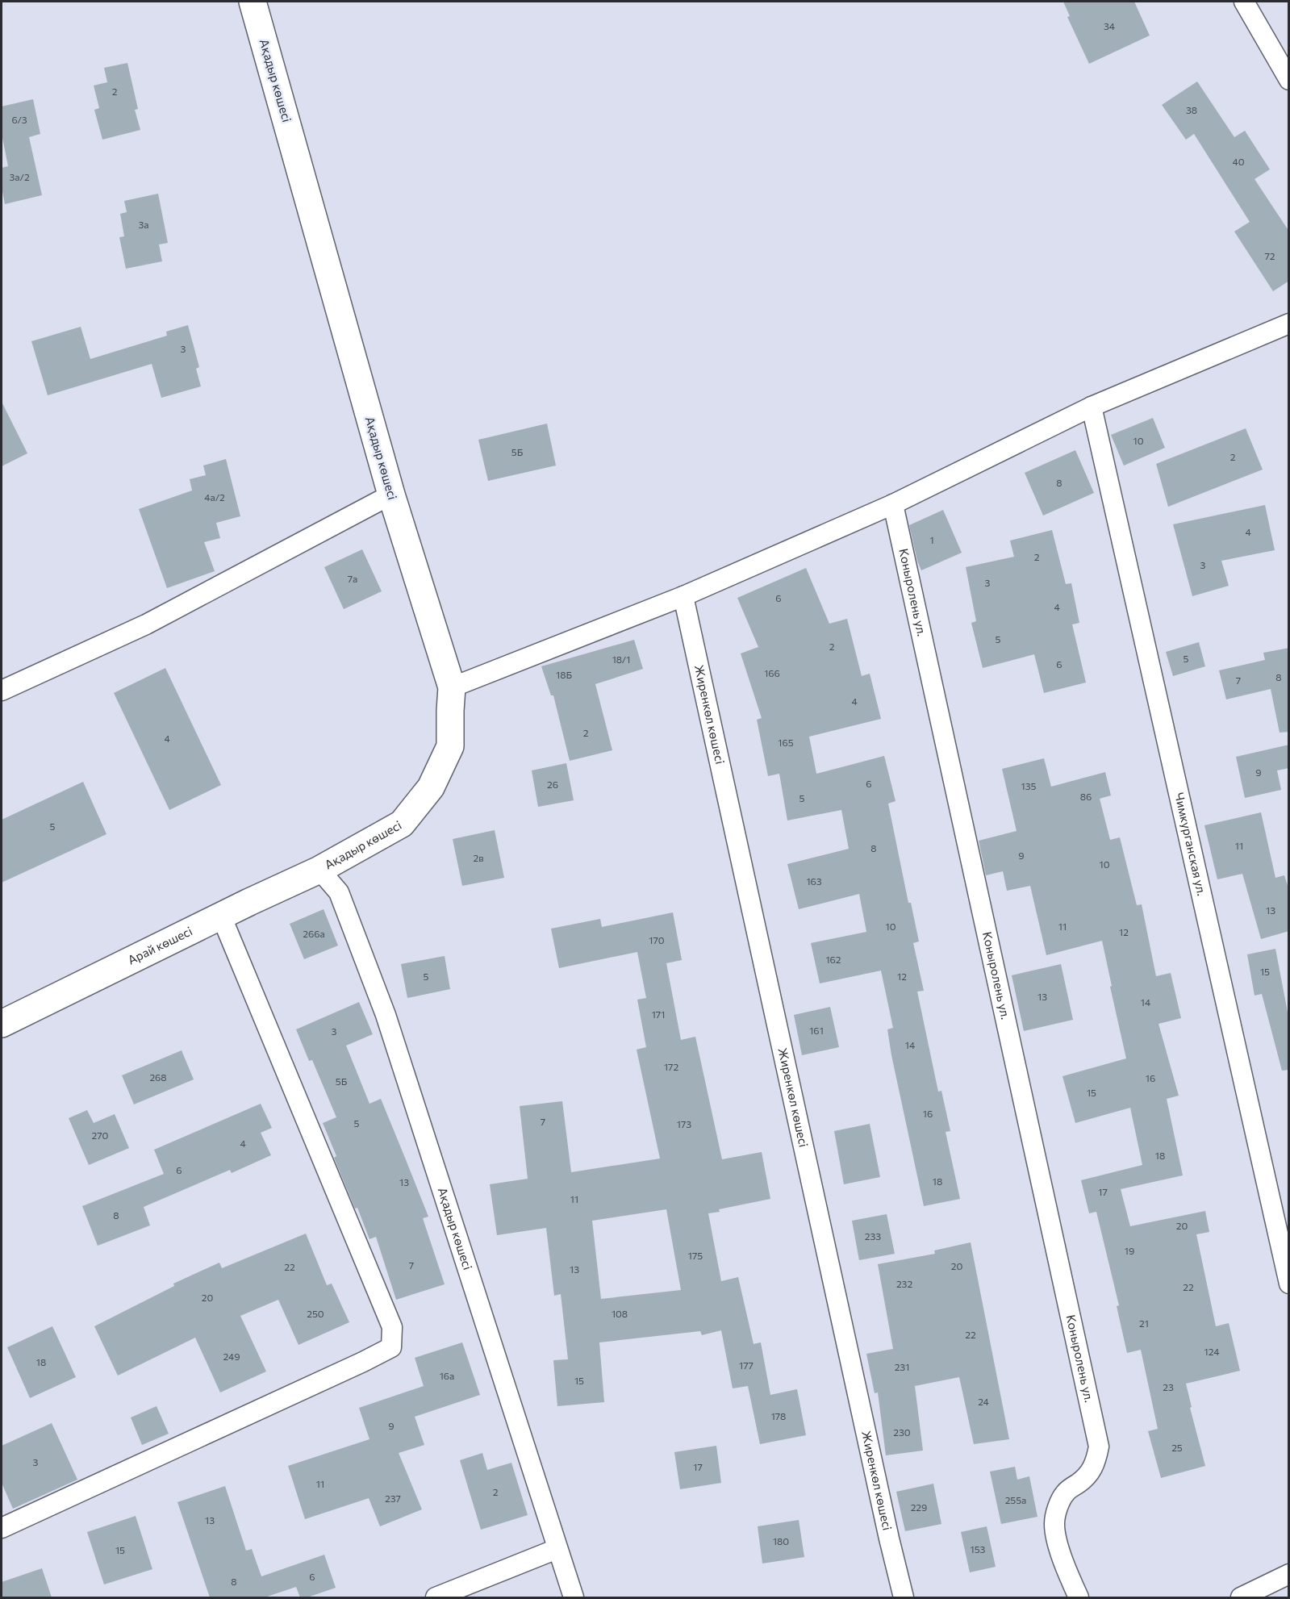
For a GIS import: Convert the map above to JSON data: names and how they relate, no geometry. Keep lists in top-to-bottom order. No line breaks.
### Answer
{"streets":{"street":["Ақадыр көшесі","Коныролень ул.","Жиренкөл көшесі","Чимкурганская ул.","Арай көшесі"]},"crossings":[["Ақадыр көшесі","Арай көшесі"]],"house_numbers":["34","2","38","6/3","40","3а/2","3а","72","3","10","5Б","2","8","4а/2","4","1","2","3","7а","3","6","4","5","2","5","18/1","6","166","18Б","8","7","4","2","4","165","9","6","26","135","86","5","5","11","8","9","2в","10","163","13","10","11","12","266а","170","162","15","5","12","13","14","171","161","3","14","172","268","16","5Б","15","16","7","5","173","270","4","18","6","18","13","17","11","8","20","233","19","175","7","20","22","13","232","22","20","250","108","21","22","124","249","18","177","231","16а","15","23","24","178","9","230","25","3","17","11","2","237","255а","229","13","180","153","15","6","8"]}
